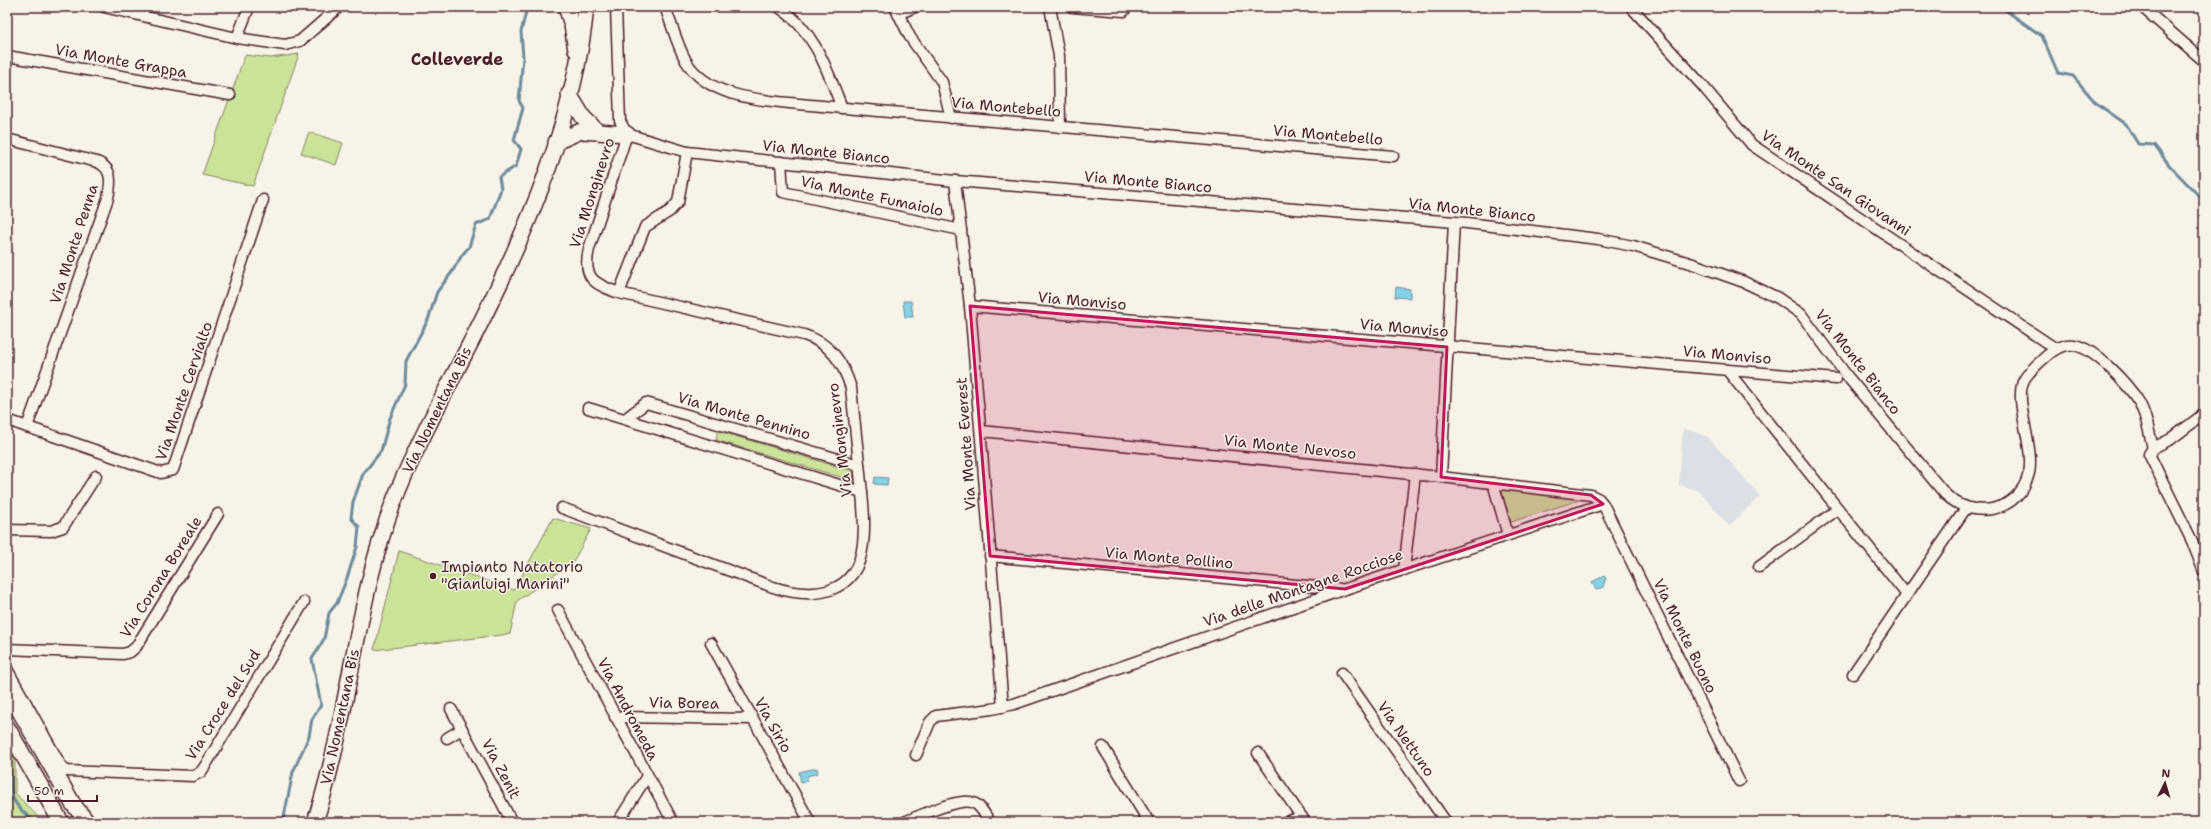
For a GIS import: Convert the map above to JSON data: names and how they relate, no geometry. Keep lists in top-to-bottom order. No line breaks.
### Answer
{"streets":{"main road":["Via Nomentana Bis"],"street":["Via Monte Grappa","Via Montebello","Via Monte Bianco","Via Monte San Giovanni","Via Monginevro","Via Monte Fumaiolo","Via Monte Penna","Via Monviso","Via Monte Cervialto","Via Monte Pennino","Via Monte Everest","Via Monte Nevoso","Via Monte Pollino","Via Corona Boreale","Via delle Montagne Rocciose","Via Monte Buono","Via Borea","Via Croce del Sud","Via Andromeda","Via Sirio","Via Nettuno","Via Zenit"]},"crossings":[["Via Monte Bianco","Via Monginevro"],["Via Monte Bianco","Via Monte Fumaiolo"],["Via Monte Bianco","Via Monte Everest"],["Via Monginevro","Via Monte Pennino"],["Via Monte Fumaiolo","Via Monte Everest"],["Via Monte Penna","Via Monte Cervialto"],["Via Monviso","Via Monte Everest"],["Via Monte Everest","Via Monte Nevoso"],["Via Monte Everest","Via Monte Pollino"],["Via Monte Everest","Via delle Montagne Rocciose"],["Via Monte Nevoso","Via delle Montagne Rocciose"],["Via Monte Nevoso","Via Monte Buono"],["Via Monte Pollino","Via delle Montagne Rocciose"],["Via delle Montagne Rocciose","Via Monte Buono"],["Via Borea","Via Andromeda"],["Via Borea","Via Sirio"]],"districts":["Colleverde"],"places":["Impianto Natatorio \"Gianluigi Marini\""],"scale_bar":"50 m","north":"top"}
